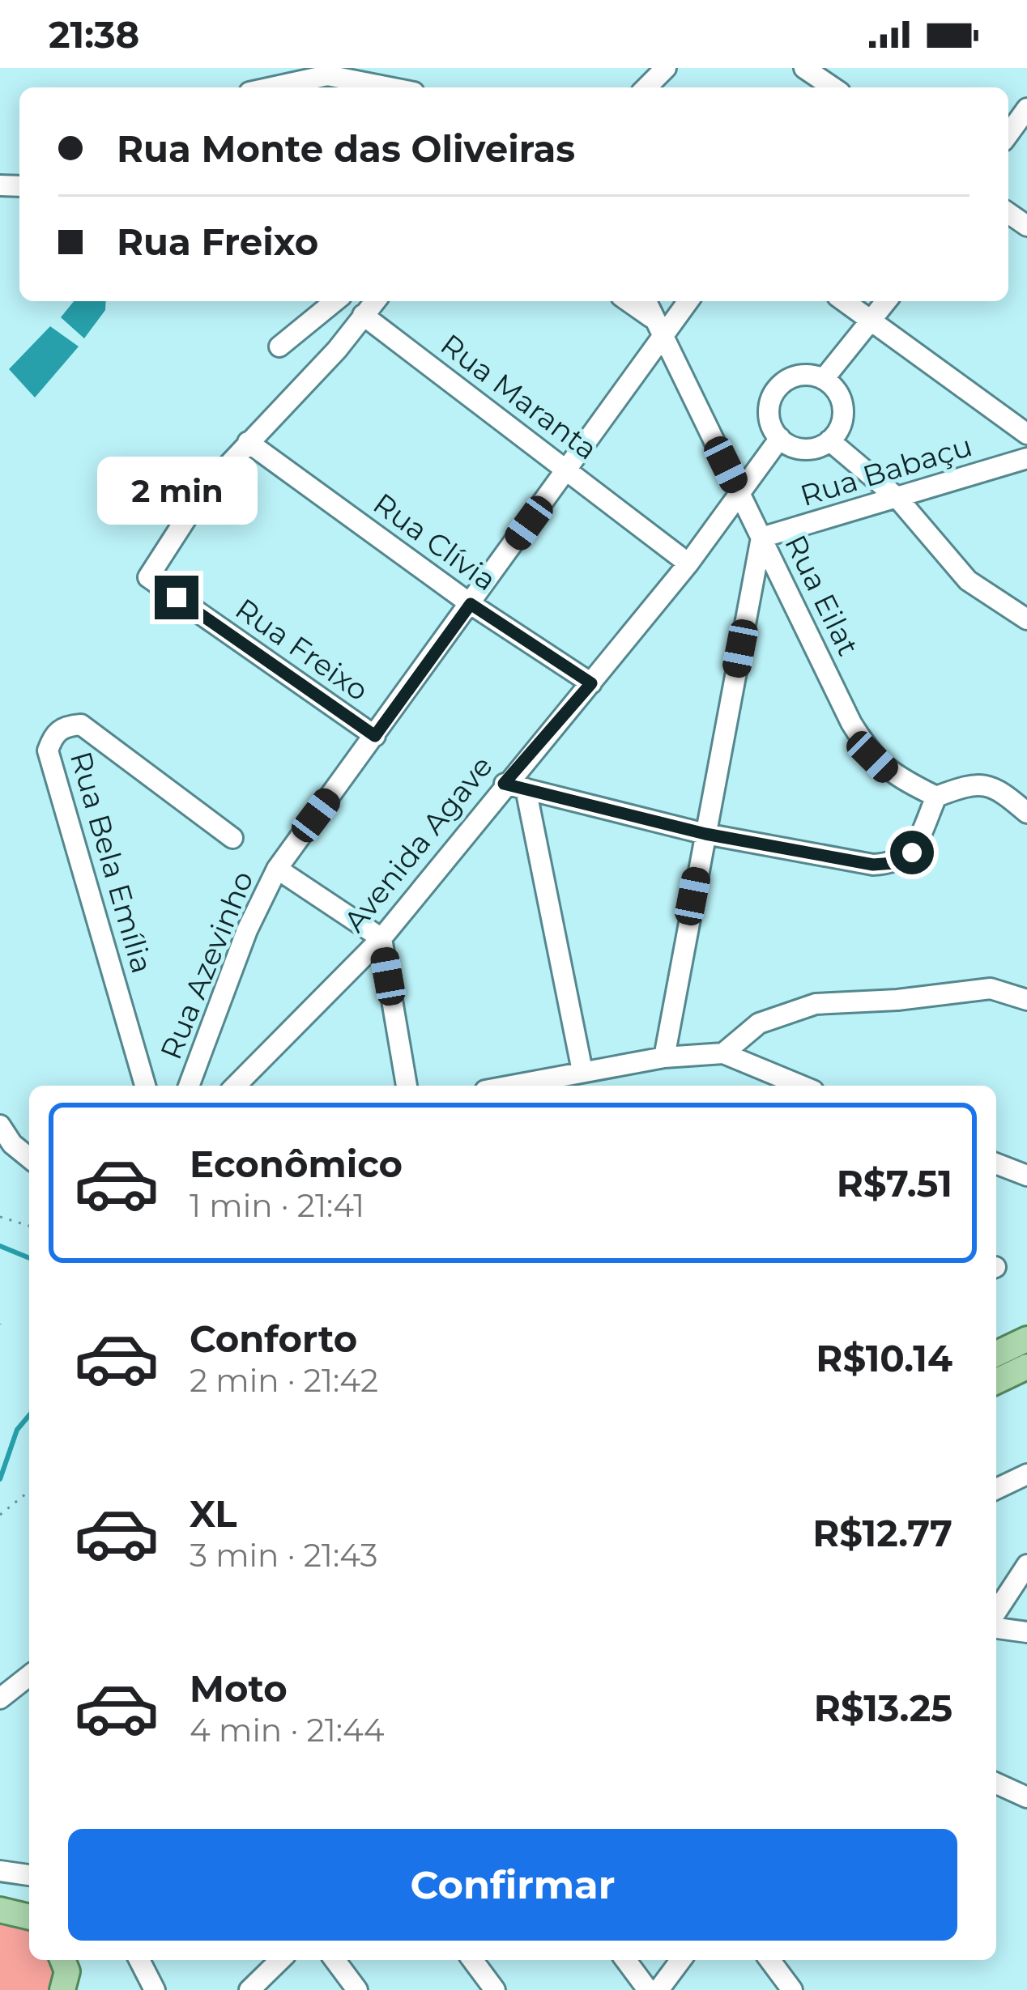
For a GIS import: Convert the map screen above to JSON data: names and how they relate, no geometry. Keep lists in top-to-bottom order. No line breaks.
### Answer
{"streets":{"street":["Rua Maranta","Rua Babaçu","Rua Clívia","Rua Eilat","Rua Freixo","Avenida Agave","Rua Bela Emília","Rua Azevinho"]},"crossings":[["Rua Maranta","Avenida Agave"],["Rua Maranta","Rua Azevinho"],["Rua Babaçu","Rua Eilat"],["Rua Clívia","Rua Freixo"],["Rua Clívia","Avenida Agave"],["Rua Clívia","Rua Azevinho"],["Rua Eilat","Avenida Agave"],["Rua Eilat","Rua Azevinho"],["Rua Freixo","Rua Azevinho"]],"page":{"status":"21:38","banner":["Rua Monte das Oliveiras","Rua Freixo"],"bubble":"2 min","list":[{"name":"Econômico","note":"1 min · 21:41","value":"R$7.51"},{"name":"Conforto","note":"2 min · 21:42","value":"R$10.14"},{"name":"XL","note":"3 min · 21:43","value":"R$12.77"},{"name":"Moto","note":"4 min · 21:44","value":"R$13.25"}],"buttons":"Confirmar"}}
